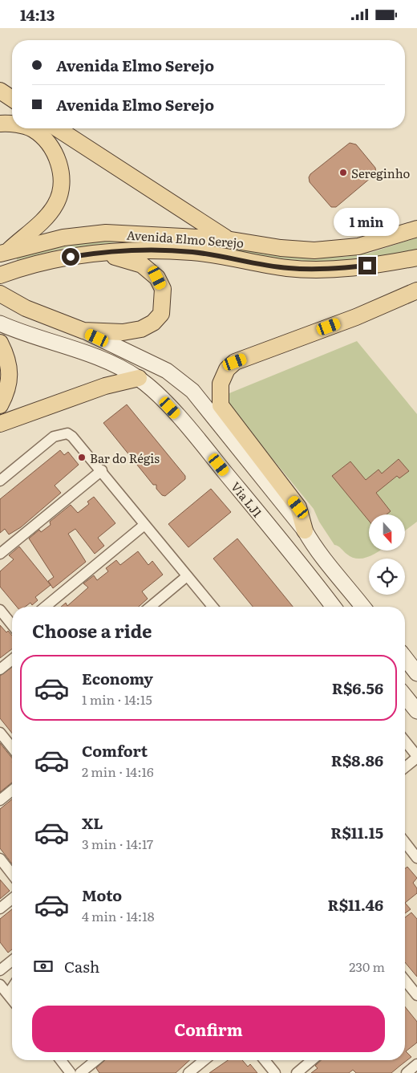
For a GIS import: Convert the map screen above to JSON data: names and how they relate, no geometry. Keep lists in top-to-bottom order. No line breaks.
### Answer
{"streets":{"main road":["Avenida Elmo Serejo","Via LJ1"]},"places":["Sereginho","Bar do Régis"],"north":"bottom","page":{"status":"14:13","banner":["Avenida Elmo Serejo","Avenida Elmo Serejo"],"bubble":"1 min","heading":"Choose a ride","list":[{"name":"Economy","note":"1 min · 14:15","value":"R$6.56"},{"name":"Comfort","note":"2 min · 14:16","value":"R$8.86"},{"name":"XL","note":"3 min · 14:17","value":"R$11.15"},{"name":"Moto","note":"4 min · 14:18","value":"R$11.46"}],"pay":["Cash","230 m"],"buttons":"Confirm"}}
